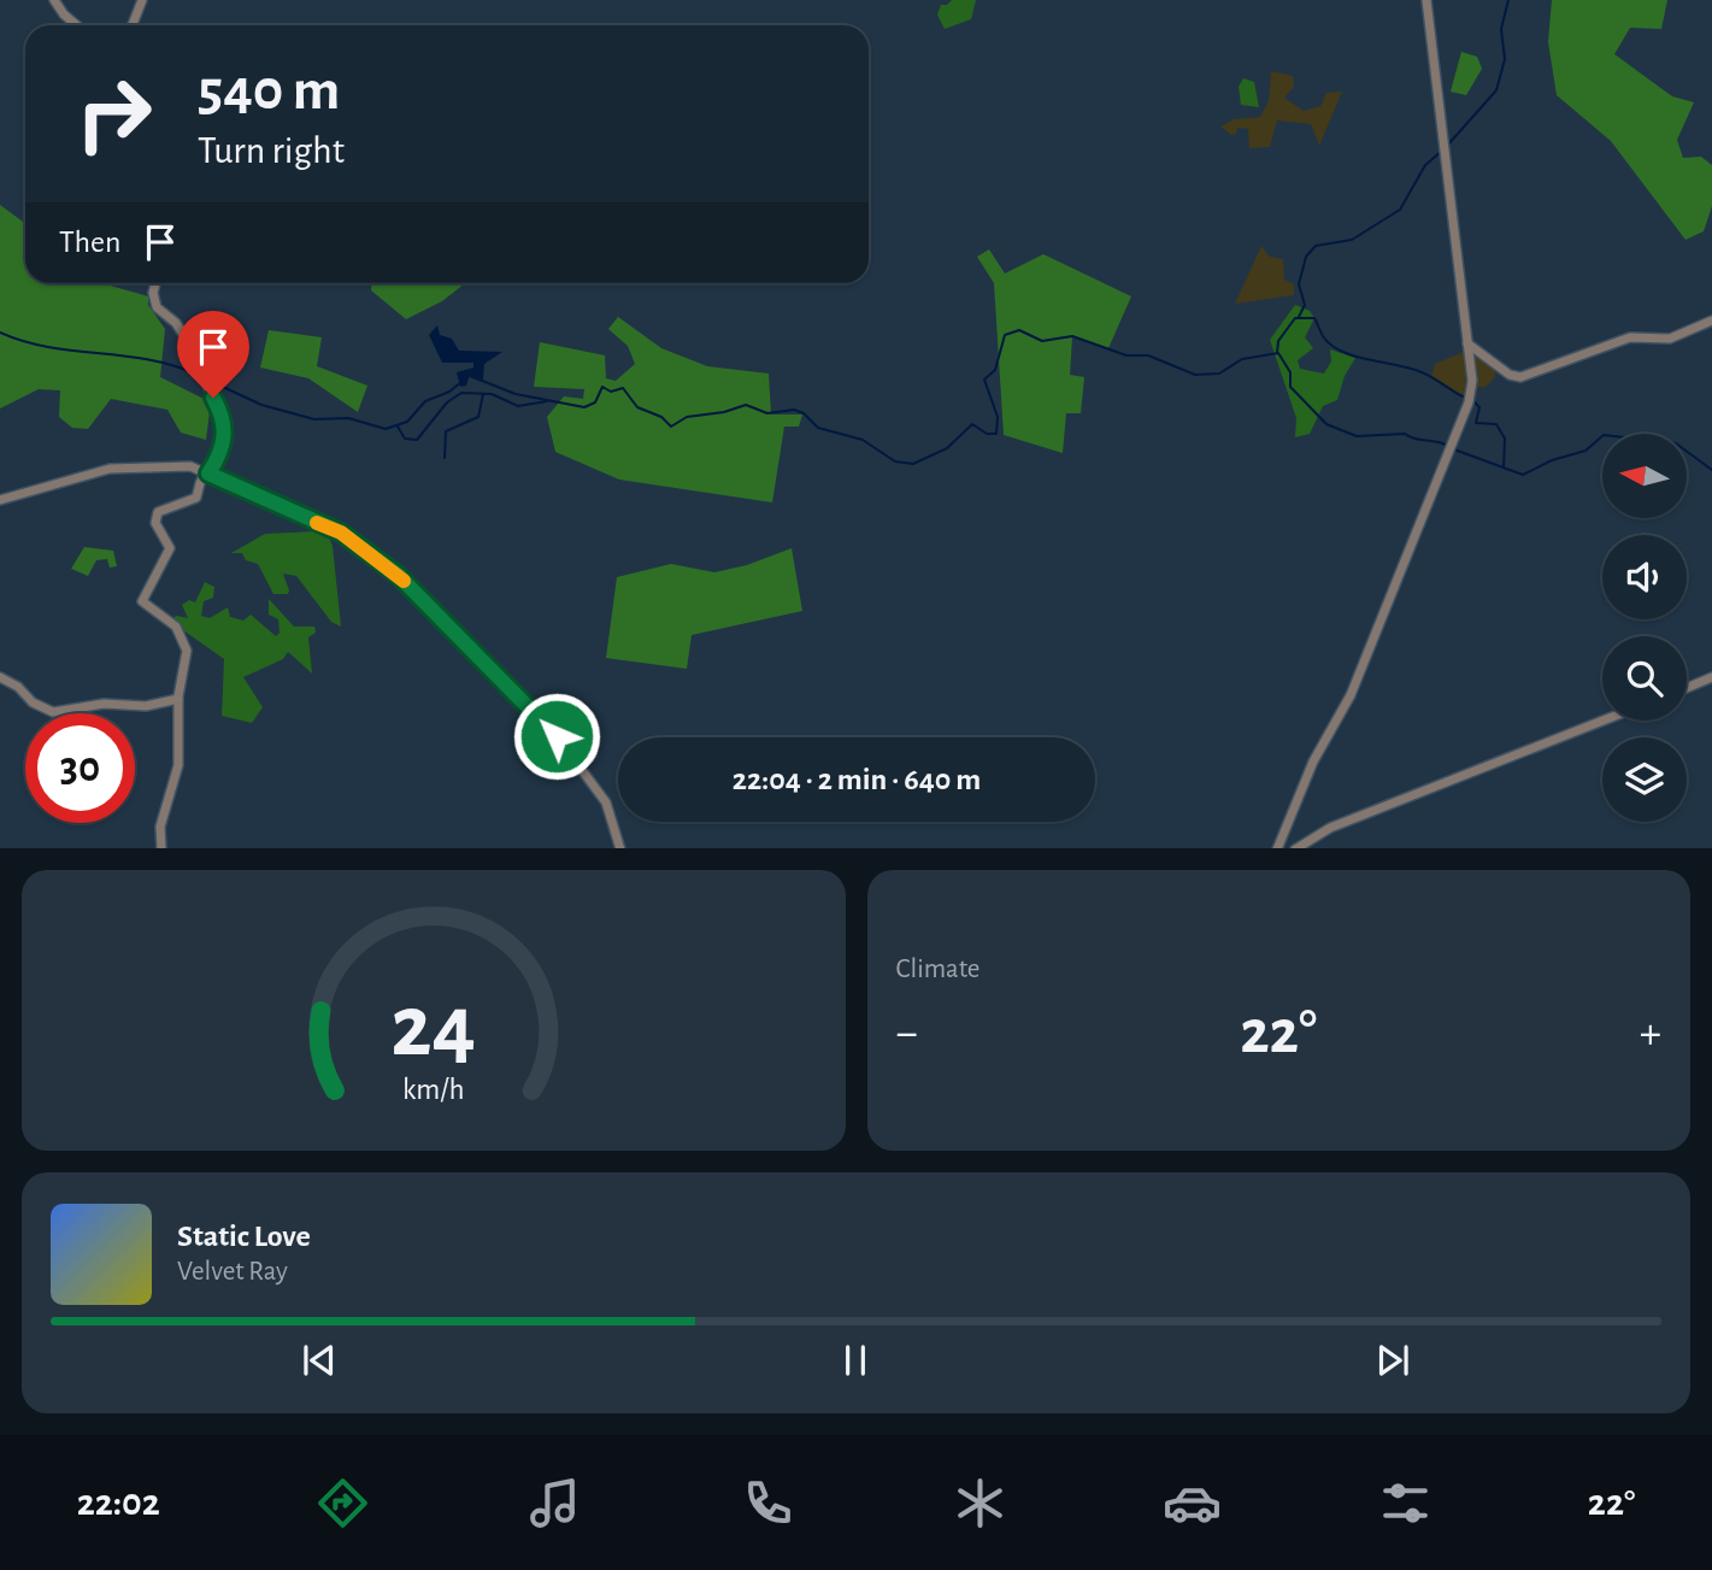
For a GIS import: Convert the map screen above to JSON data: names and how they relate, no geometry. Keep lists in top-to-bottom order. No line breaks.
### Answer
{"north":"left","page":{"turn":["540 m","Turn right"],"then":"Then","limit":"30","trip":"22:04 · 2 min · 640 m","tile":"Climate","heat":["−","22°","+"],"song":["Static Love","Velvet Ray"],"tabs":["22:02","22°"],"gauge":["24","km/h"]}}
